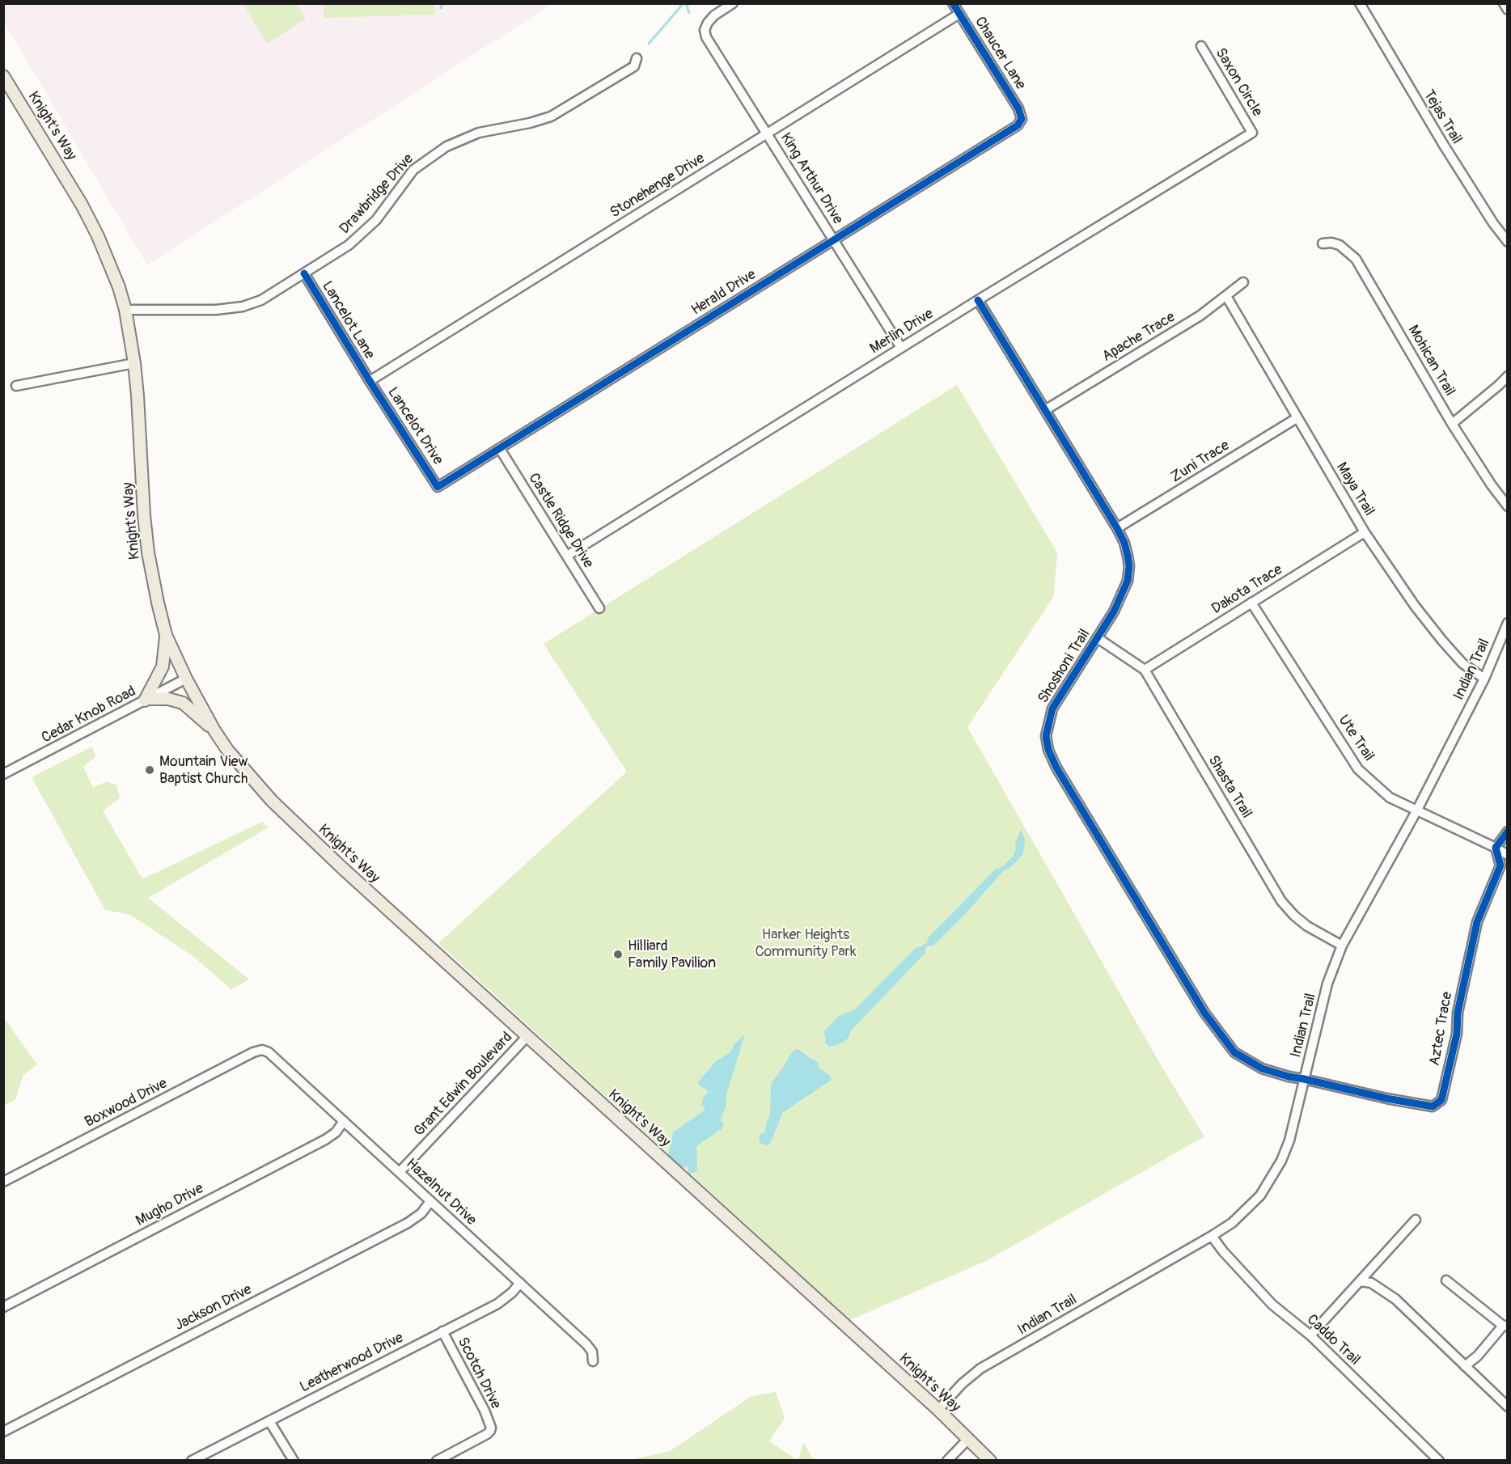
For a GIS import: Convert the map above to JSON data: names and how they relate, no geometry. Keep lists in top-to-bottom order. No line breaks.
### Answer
{"streets":{"main road":["Knight's Way"],"street":["Chaucer Lane","Saxon Circle","Tejas Trail","King Arthur Drive","Stonehenge Drive","Drawbridge Drive","Herald Drive","Lancelot Lane","Merlin Drive","Apache Trace","Mohican Trail","Lancelot Drive","Zuni Trace","Maya Trail","Castle Ridge Drive","Dakota Trace","Shoshoni Trail","Indian Trail","Cedar Knob Road","Ute Trail","Shasta Trail","Aztec Trace","Grant Edwin Boulevard","Boxwood Drive","Hazelnut Drive","Mugho Drive","Jackson Drive","Caddo Trail","Leatherwood Drive","Scotch Drive"]},"crossings":[["Chaucer Lane","Stonehenge Drive"],["Chaucer Lane","Herald Drive"],["Saxon Circle","Merlin Drive"],["Knight's Way","Drawbridge Drive"],["Knight's Way","Indian Trail"],["Knight's Way","Cedar Knob Road"],["Knight's Way","Grant Edwin Boulevard"],["King Arthur Drive","Stonehenge Drive"],["King Arthur Drive","Herald Drive"],["King Arthur Drive","Merlin Drive"],["Stonehenge Drive","Lancelot Lane"],["Stonehenge Drive","Lancelot Drive"],["Drawbridge Drive","Lancelot Lane"],["Herald Drive","Lancelot Drive"],["Herald Drive","Castle Ridge Drive"],["Lancelot Lane","Lancelot Drive"],["Merlin Drive","Castle Ridge Drive"],["Merlin Drive","Shoshoni Trail"],["Apache Trace","Maya Trail"],["Apache Trace","Shoshoni Trail"],["Zuni Trace","Maya Trail"],["Zuni Trace","Shoshoni Trail"],["Maya Trail","Dakota Trace"],["Maya Trail","Indian Trail"],["Dakota Trace","Ute Trail"],["Dakota Trace","Shasta Trail"],["Shoshoni Trail","Indian Trail"],["Shoshoni Trail","Shasta Trail"],["Shoshoni Trail","Aztec Trace"],["Indian Trail","Ute Trail"],["Indian Trail","Shasta Trail"],["Indian Trail","Aztec Trace"],["Indian Trail","Caddo Trail"],["Ute Trail","Aztec Trace"],["Grant Edwin Boulevard","Hazelnut Drive"],["Boxwood Drive","Hazelnut Drive"],["Hazelnut Drive","Mugho Drive"],["Hazelnut Drive","Jackson Drive"],["Hazelnut Drive","Leatherwood Drive"],["Leatherwood Drive","Scotch Drive"]],"parks":["Harker Heights Community Park"],"places":["Mountain View Baptist Church","Hilliard Family Pavilion"]}
